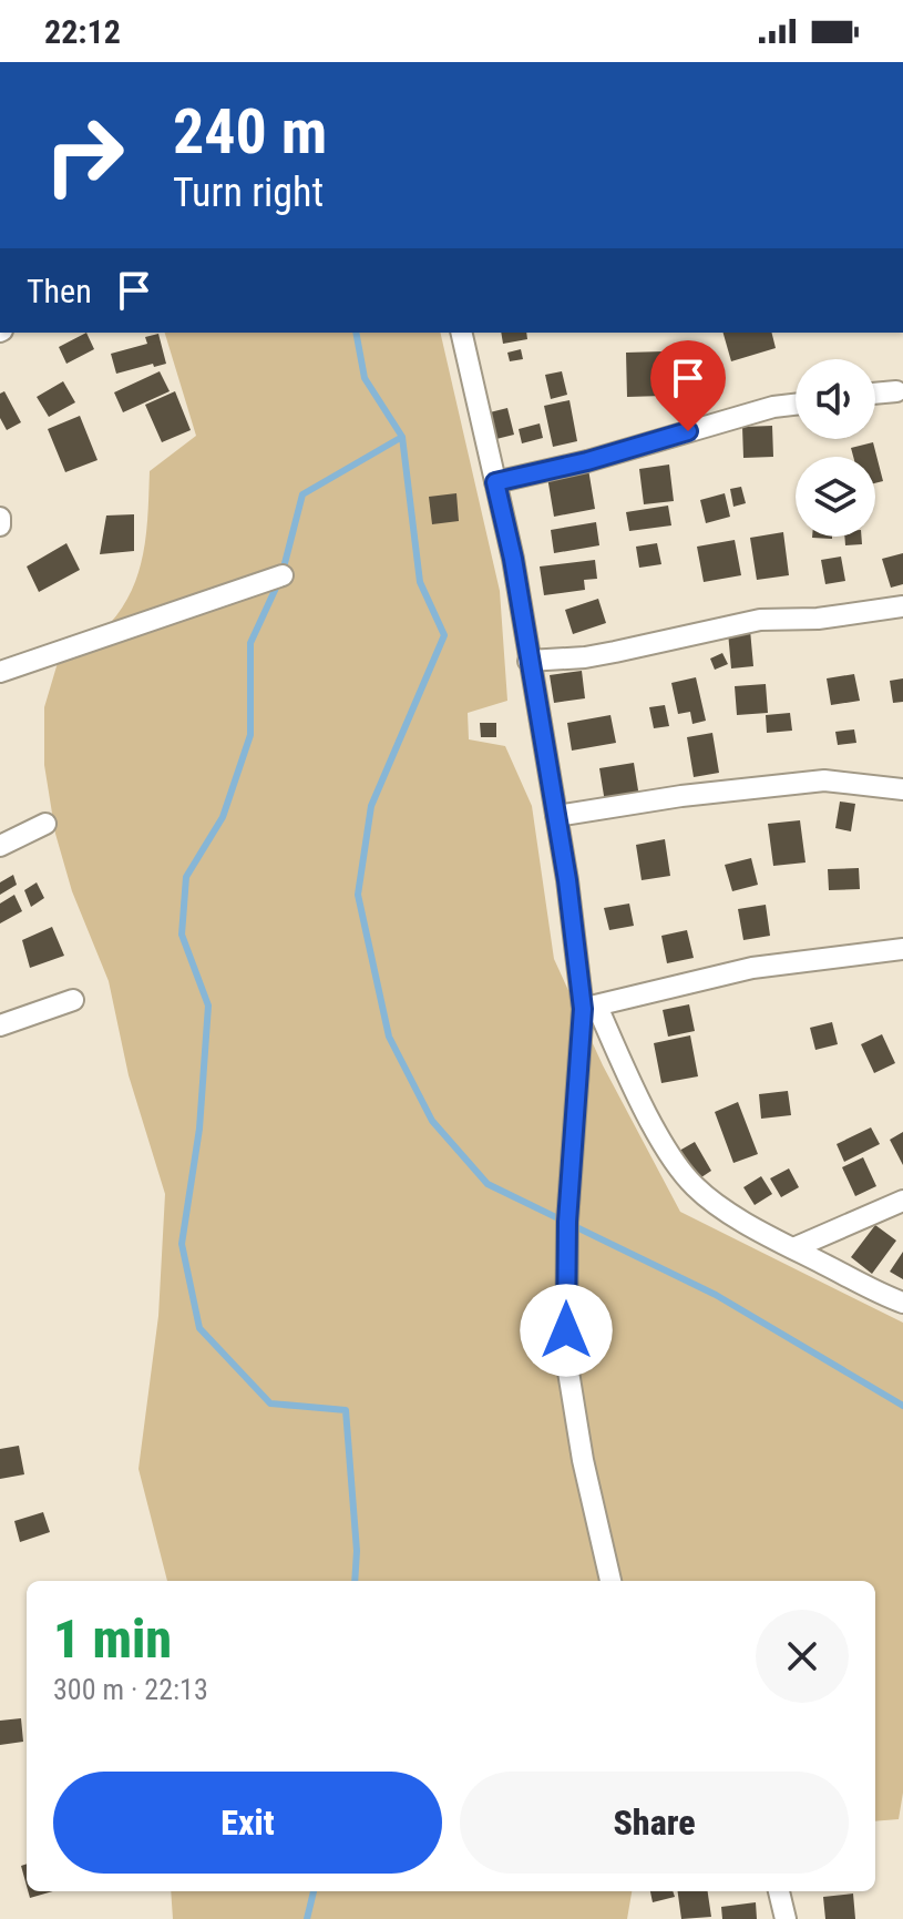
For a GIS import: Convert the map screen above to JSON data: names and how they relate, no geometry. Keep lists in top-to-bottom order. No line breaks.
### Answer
{"page":{"status":"22:12","turn":["240 m","Turn right"],"then":"Then","heading":["1 min","300 m · 22:13"],"buttons":["Exit","Share"]}}
